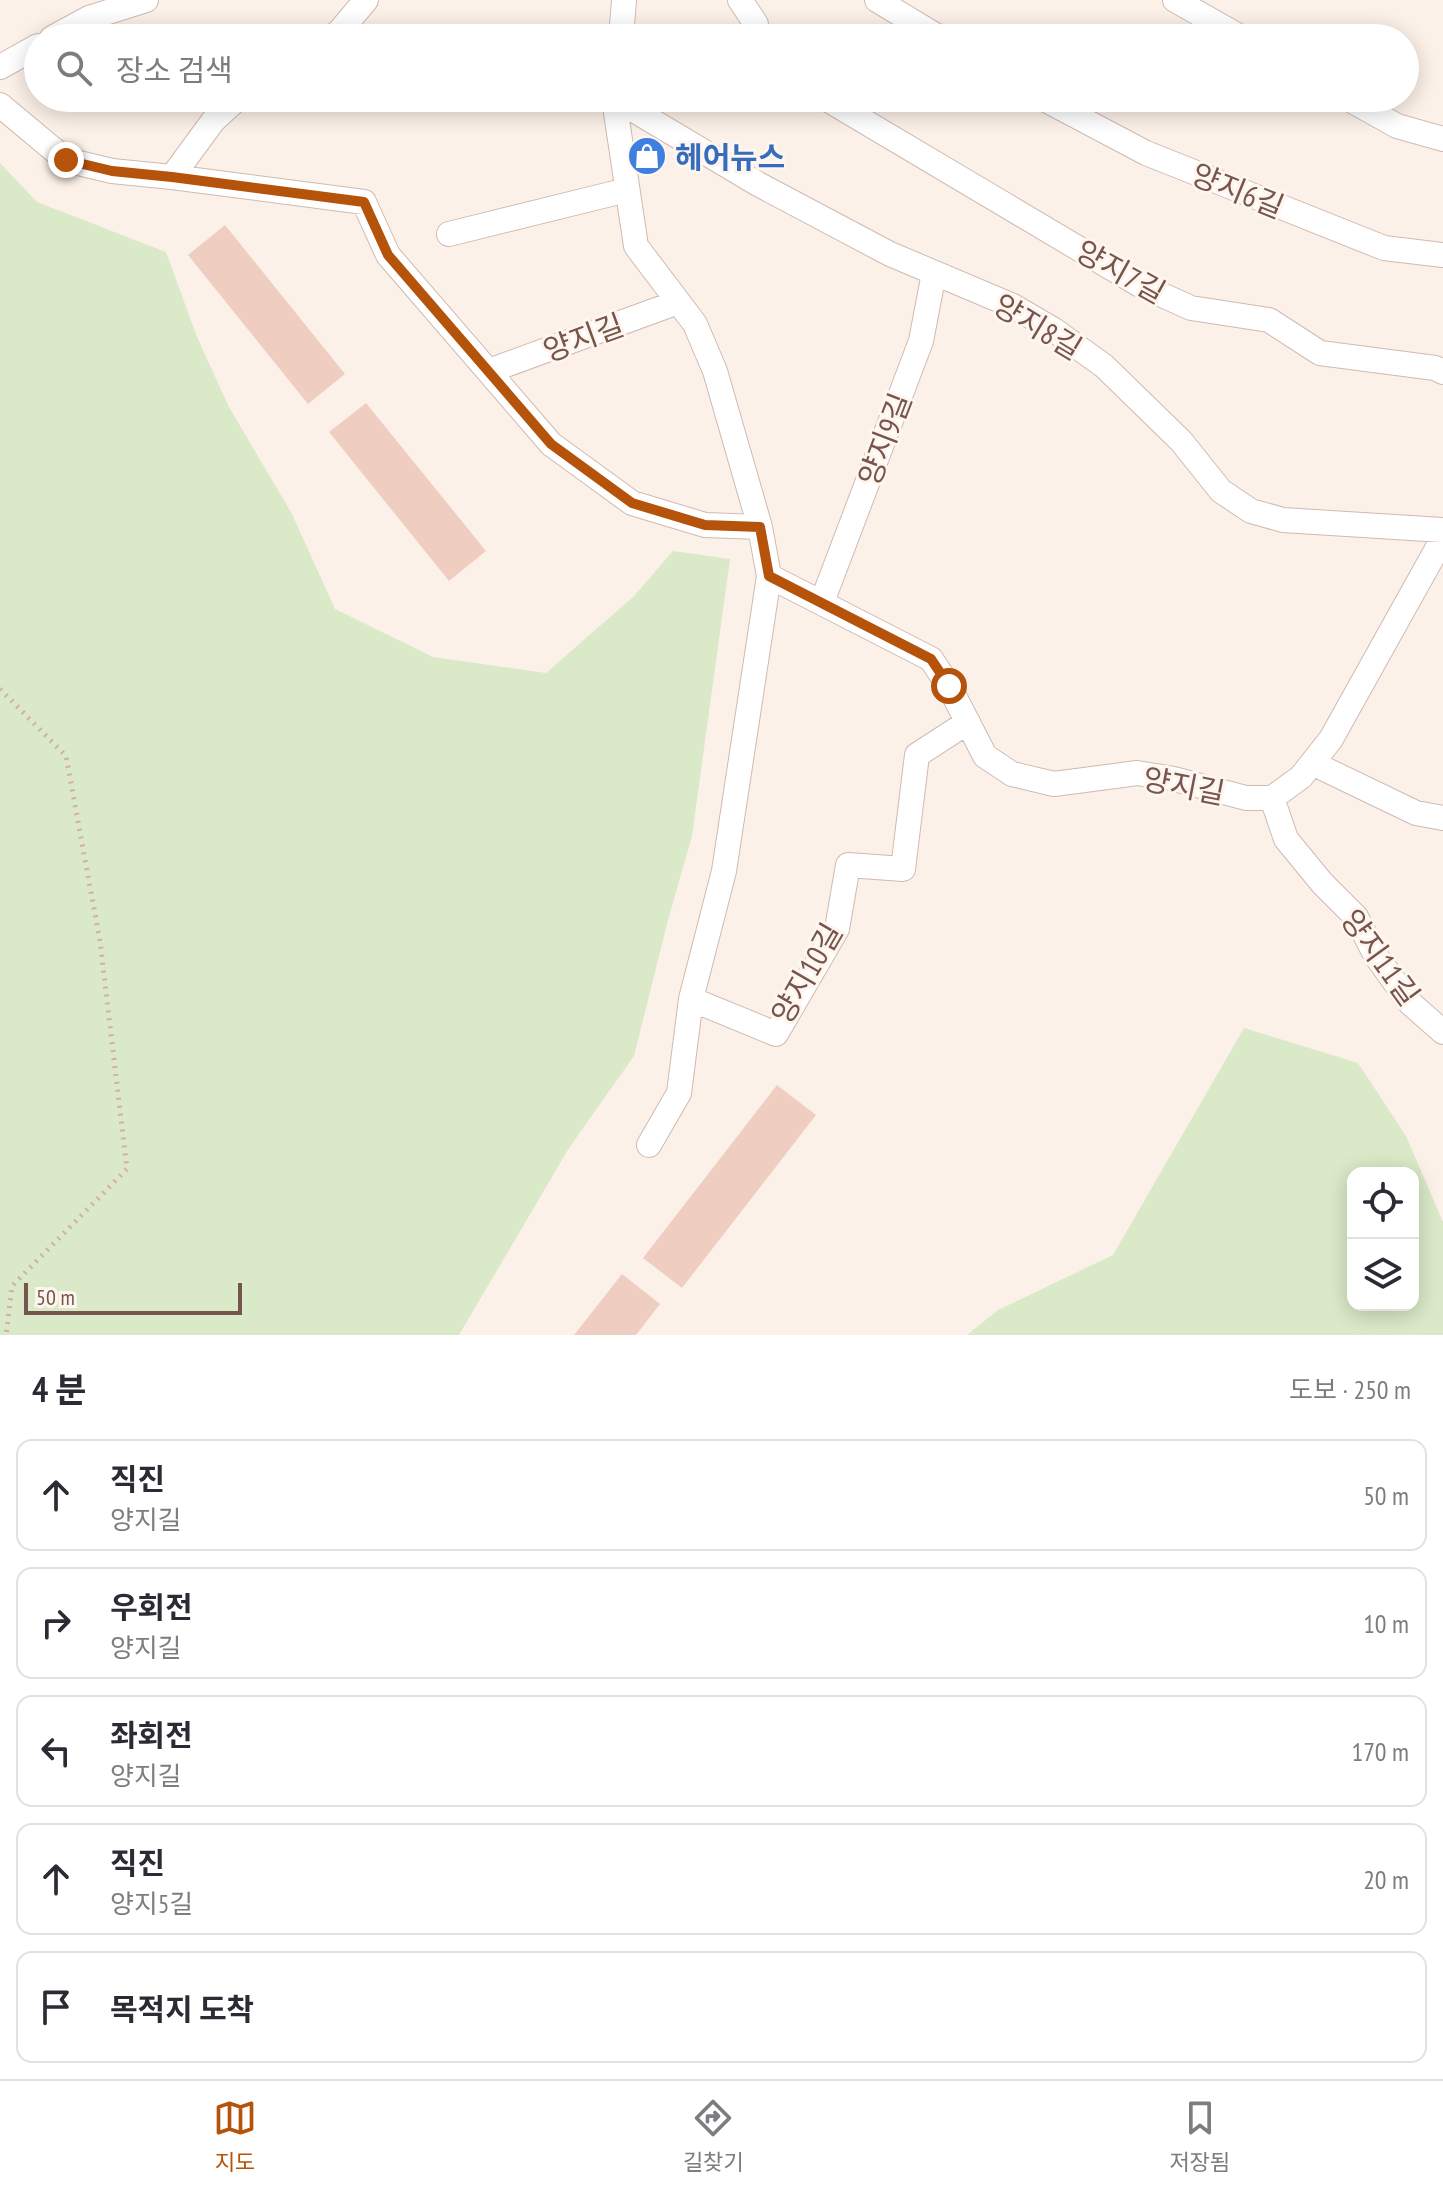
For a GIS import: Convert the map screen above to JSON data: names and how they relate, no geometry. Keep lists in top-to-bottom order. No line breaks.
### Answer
{"streets":{"street":["양지6길","양지7길","양지8길","양지길","양지9길","양지11길","양지10길"]},"crossings":[["양지8길","양지9길"],["양지길","양지9길"],["양지길","양지11길"],["양지길","양지10길"]],"places":{"shop":["헤어뉴스"]},"scale_bar":"50 m","page":{"search":"장소 검색","scale":"50 m","heading":["4 분","도보 · 250 m"],"list":[["직진","양지길","50 m"],["우회전","양지길","10 m"],["좌회전","양지길","170 m"],["직진","양지5길","20 m"],"목적지 도착"],"nav":["지도","길찾기","저장됨"]}}
